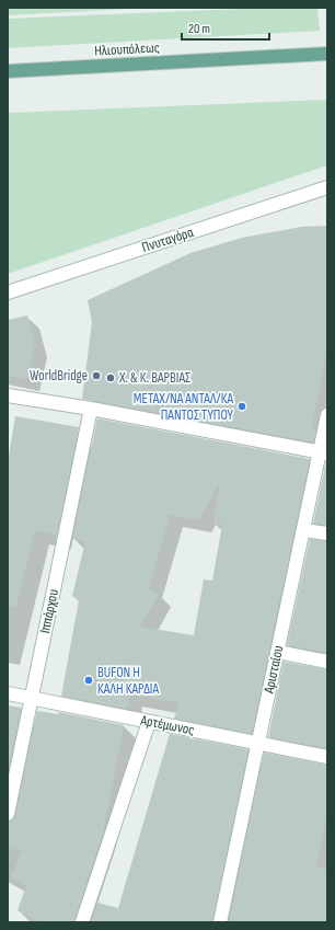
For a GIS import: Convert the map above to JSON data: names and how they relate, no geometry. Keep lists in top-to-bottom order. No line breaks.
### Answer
{"streets":{"main road":["Ηλιουπόλεως"],"street":["Πνυταγόρα","Ιππάρχου","Αρισταίου","Αρτέμωνος"]},"crossings":[["Ιππάρχου","Αρτέμωνος"],["Αρισταίου","Αρτέμωνος"]],"places":["WorldBridge","Χ. & Κ. ΒΑΡΒΙΑΣ","ΜΕΤΑΧ/ΝΑ ΑΝΤΑΛ/ΚΑ ΠΑΝΤΟΣ ΤΥΠΟΥ","BUFON Η ΚΑΛΗ ΚΑΡΔΙΑ"],"scale_bar":"20 m"}
